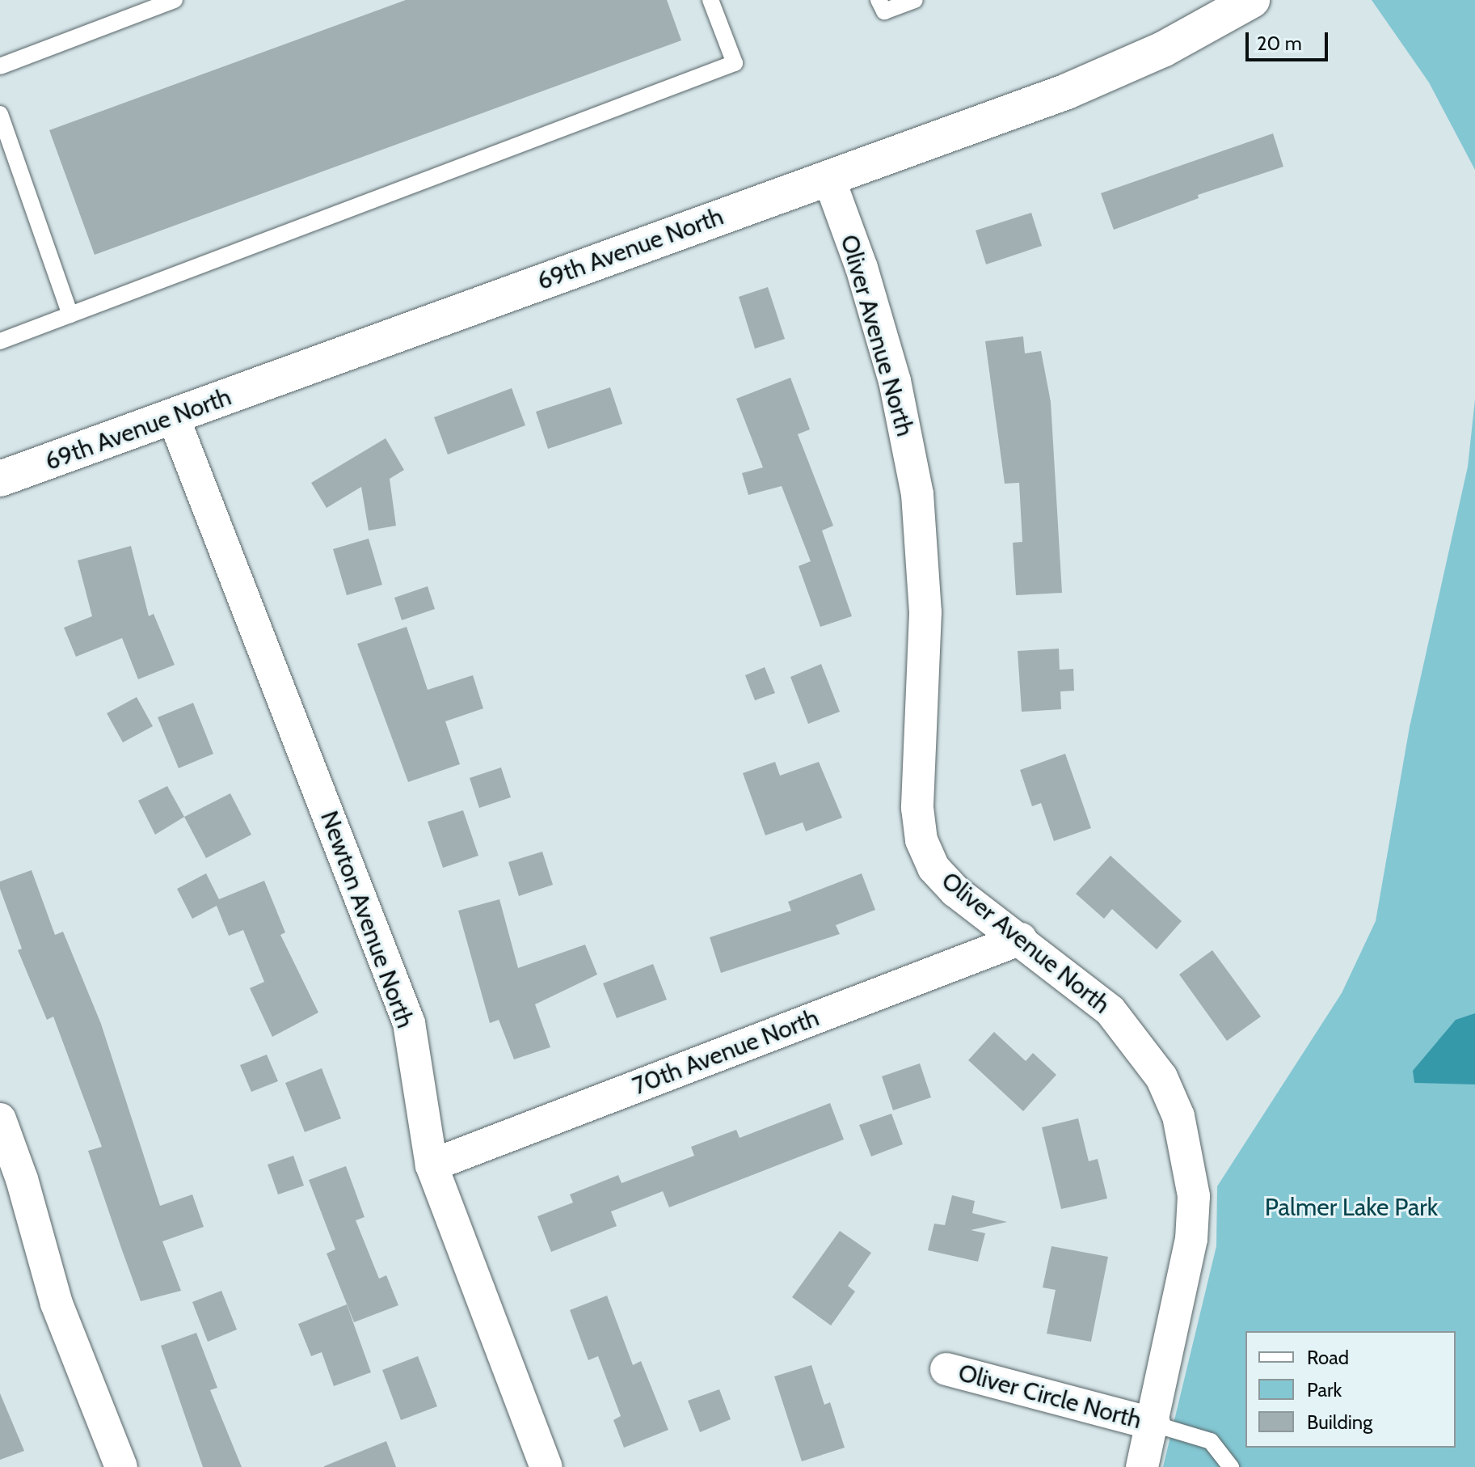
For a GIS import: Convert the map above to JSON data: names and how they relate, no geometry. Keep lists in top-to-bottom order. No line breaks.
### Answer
{"streets":{"street":["69th Avenue North","Oliver Avenue North","Newton Avenue North","70th Avenue North","Oliver Circle North"]},"crossings":[["69th Avenue North","Oliver Avenue North"],["69th Avenue North","Newton Avenue North"],["Oliver Avenue North","70th Avenue North"],["Oliver Avenue North","Oliver Circle North"],["Newton Avenue North","70th Avenue North"]],"parks":["Palmer Lake Park"],"legend":["Road","Park","Building"],"scale_bar":"20 m"}
